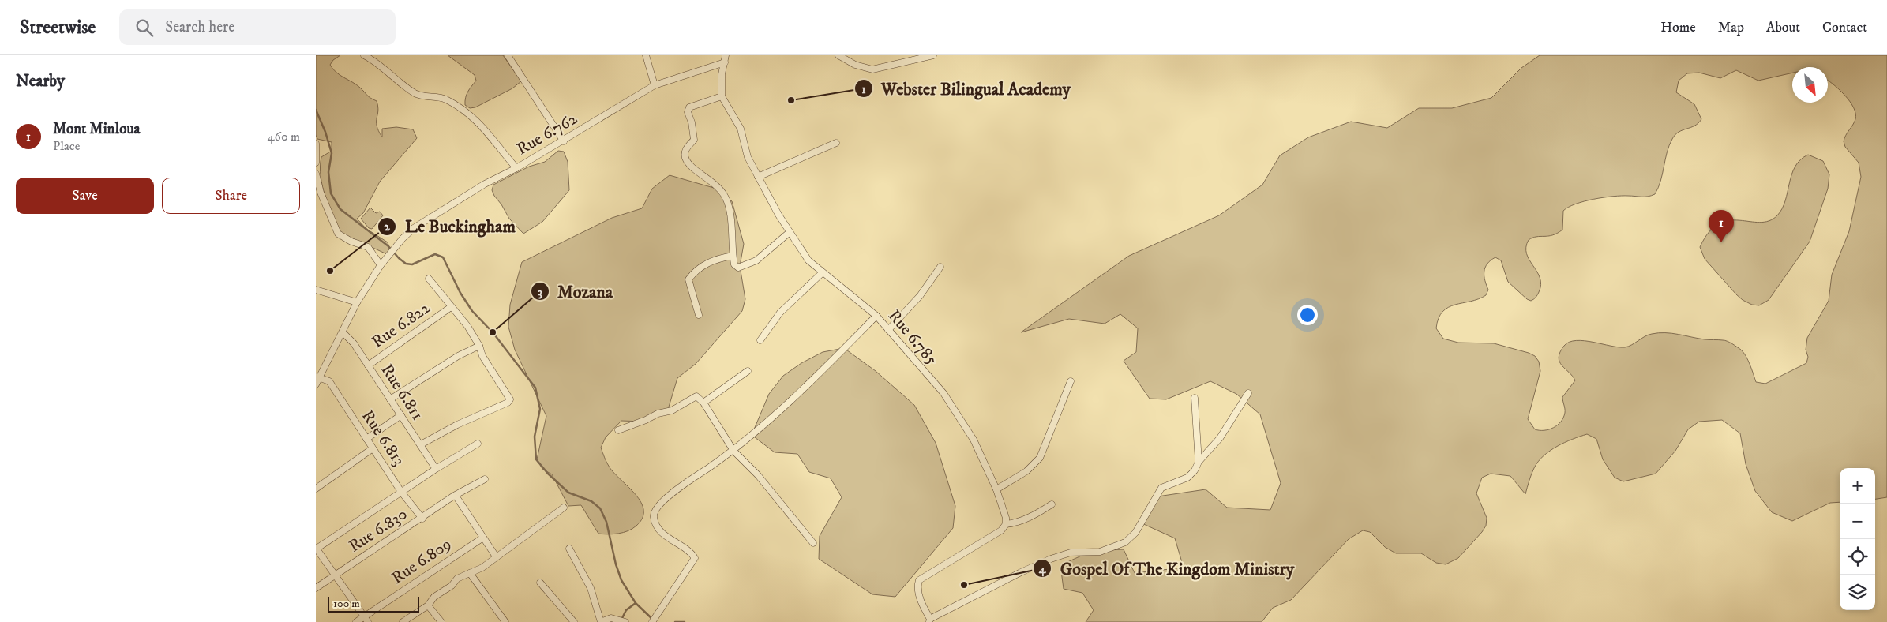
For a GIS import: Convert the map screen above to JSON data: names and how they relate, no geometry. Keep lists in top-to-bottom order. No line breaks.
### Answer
{"streets":{"street":["Rue 6.762","Rue 6.822","Rue 6.785","Rue 6.811","Rue 6.813","Rue 6.830","Rue 6.809"]},"crossings":[["Rue 6.822","Rue 6.811"],["Rue 6.813","Rue 6.830"]],"places":["Webster Bilingual Academy","Le Buckingham","Mozana","Gospel Of The Kingdom Ministry"],"scale_bar":"100 m","north":"bottom right","page":{"header":"Streetwise","search":"Search here","nav":["Home","Map","About","Contact"],"heading":"Nearby","list":[{"mark":"1","name":"Mont Minloua","note":"Place","value":"460 m"}],"buttons":["Save","Share"],"pins":"1","map_buttons":["+","−"],"scale":"100 m"}}
